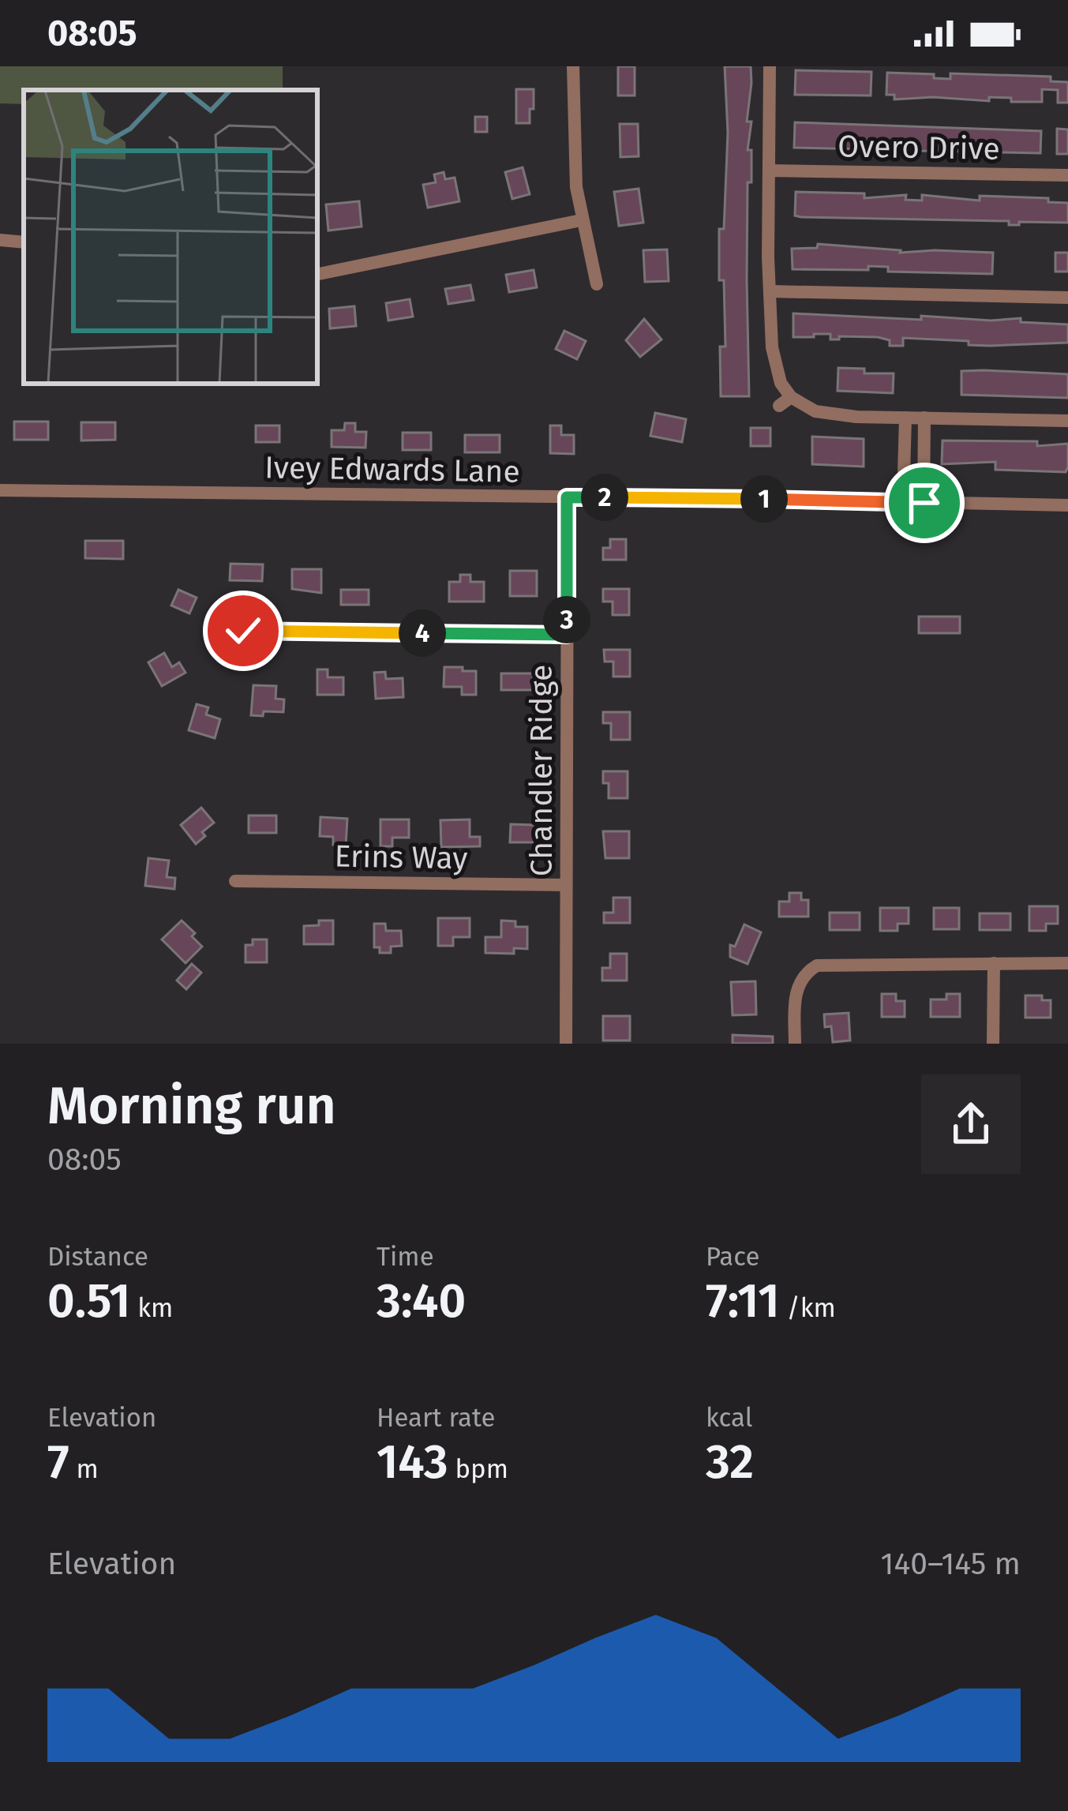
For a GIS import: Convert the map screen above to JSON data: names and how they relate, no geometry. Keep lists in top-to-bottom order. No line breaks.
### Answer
{"streets":{"street":["Overo Drive","Ivey Edwards Lane","Chandler Ridge","Erins Way"]},"crossings":[["Ivey Edwards Lane","Chandler Ridge"],["Chandler Ridge","Erins Way"]],"page":{"status":"08:05","pins":["2","1","3","4"],"heading":["Morning run","08:05"],"stats":[["Distance","0.51 km"],["Time","3:40"],["Pace","7:11 /km"],["Elevation","7 m"],["Heart rate","143 bpm"],["kcal","32"]],"chart":["Elevation","140–145 m"]}}
